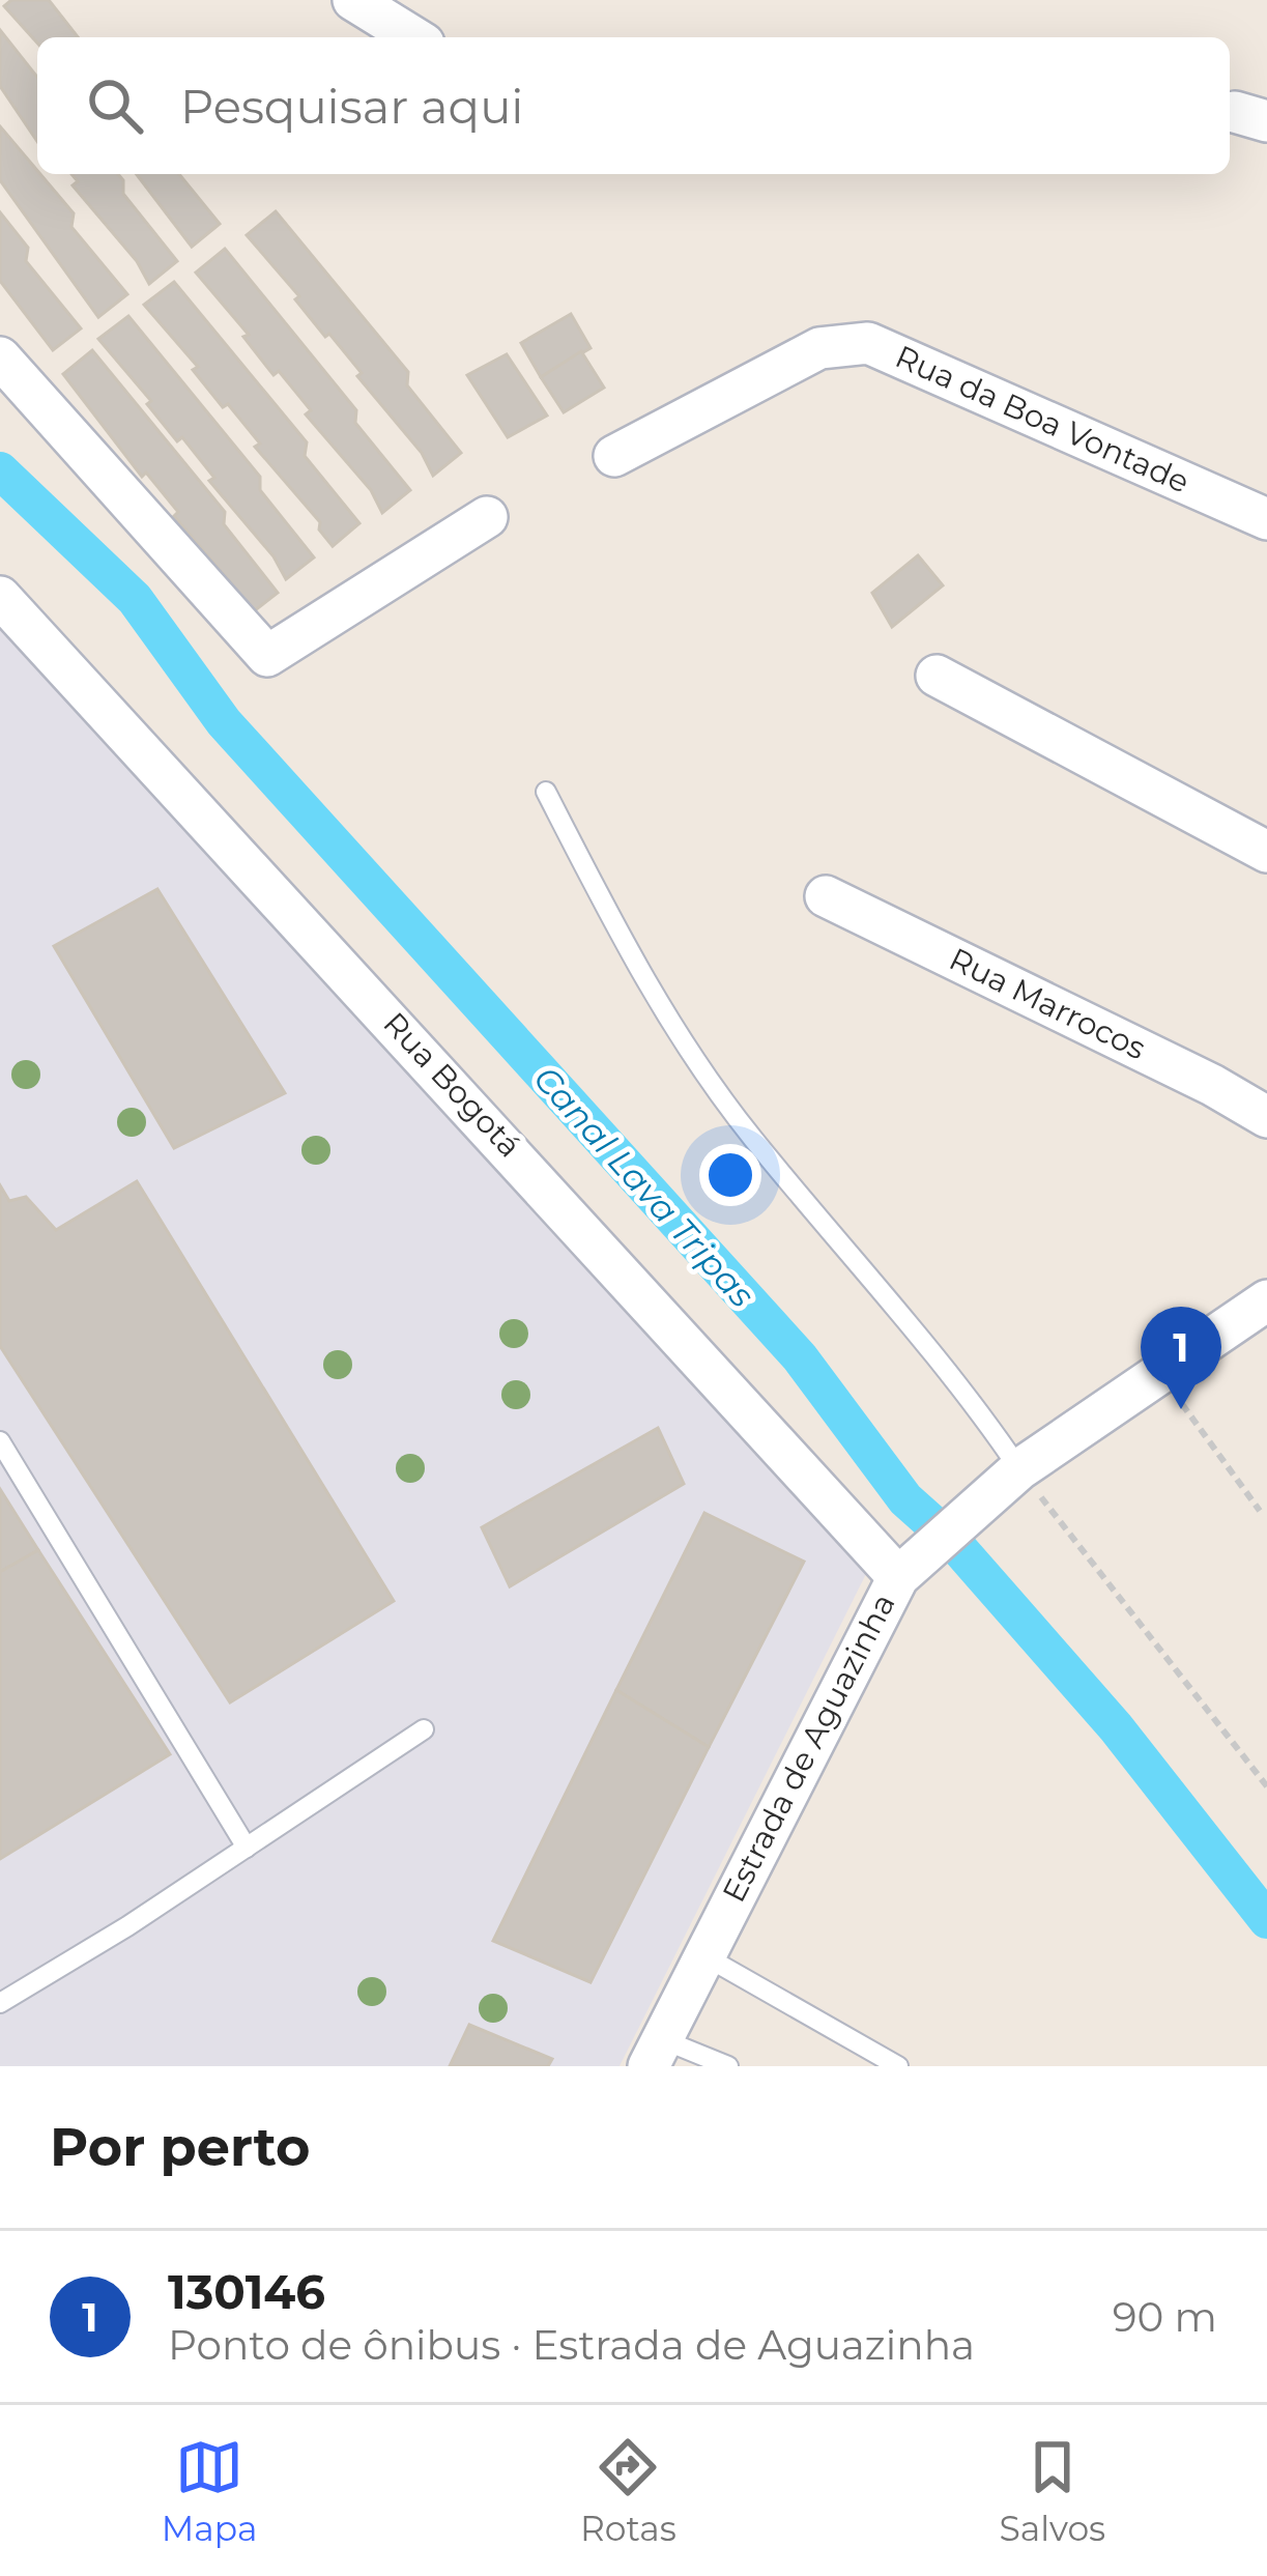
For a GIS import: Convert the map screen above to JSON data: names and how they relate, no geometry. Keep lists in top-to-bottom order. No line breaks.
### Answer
{"streets":{"street":["Rua da Boa Vontade","Rua Marrocos","Rua Bogotá","Estrada de Aguazinha"]},"crossings":[["Rua Bogotá","Estrada de Aguazinha"]],"water":["Canal Lava Tripas"],"page":{"search":"Pesquisar aqui","pins":"1","heading":"Por perto","list":[{"mark":"1","name":"130146","note":"Ponto de ônibus · Estrada de Aguazinha","value":"90 m"}],"nav":["Mapa","Rotas","Salvos"]}}
